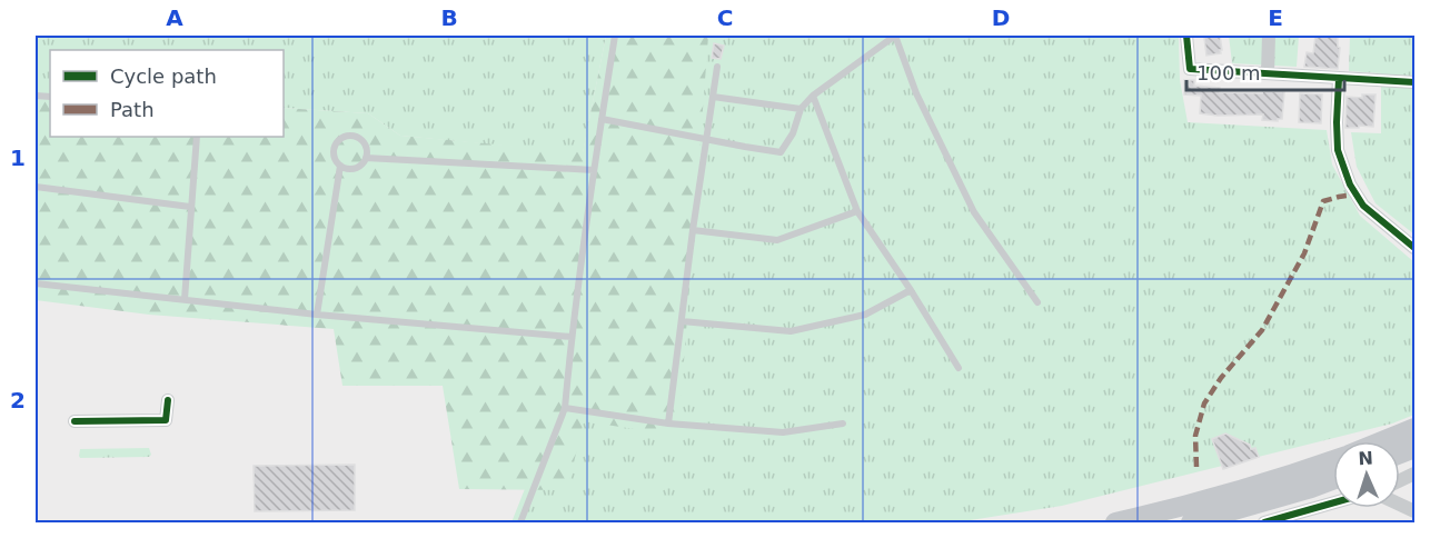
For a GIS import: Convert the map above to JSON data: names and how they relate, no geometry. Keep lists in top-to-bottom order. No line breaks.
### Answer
{"legend":["Cycle path","Path"],"scale_bar":"100 m","north":"top","grid":{"columns":["A","B","C","D","E"],"rows":["1","2"]}}
